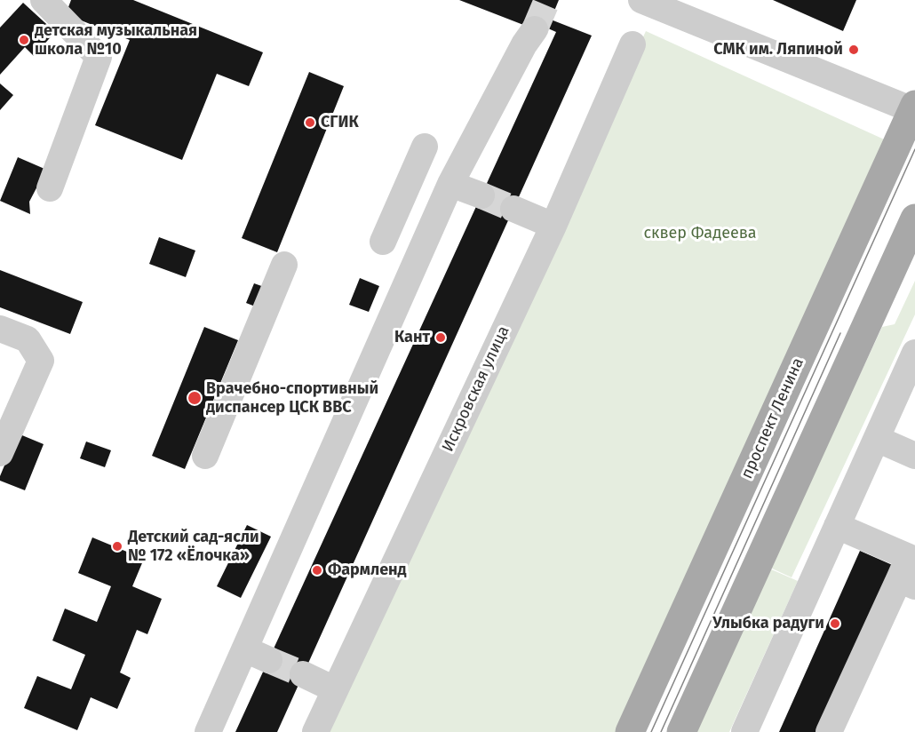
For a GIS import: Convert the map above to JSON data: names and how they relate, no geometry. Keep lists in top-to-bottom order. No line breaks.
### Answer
{"streets":{"main road":["проспект Ленина"],"street":["Искровская улица"]},"parks":["сквер Фадеева"],"places":["детская музыкальная школа №10","СМК им. Ляпиной","СГИК","Кант","Врачебно-спортивный диспансер ЦСК ВВС","Детский сад-ясли № 172 «Ёлочка»","Фармленд","Улыбка радуги"]}
